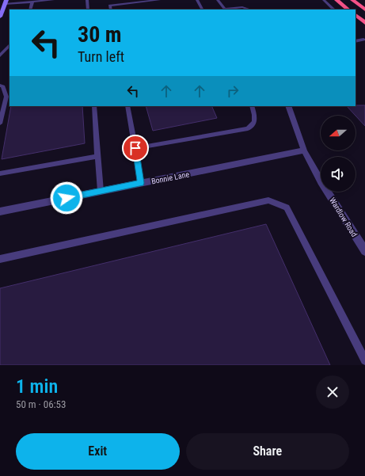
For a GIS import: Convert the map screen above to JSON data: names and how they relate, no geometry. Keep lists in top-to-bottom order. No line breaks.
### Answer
{"streets":{"street":["Bonnie Lane","Wardlow Road"]},"crossings":[["Bonnie Lane","Wardlow Road"]],"north":"left","page":{"turn":["30 m","Turn left"],"heading":["1 min","50 m · 06:53"],"buttons":["Exit","Share"]}}
